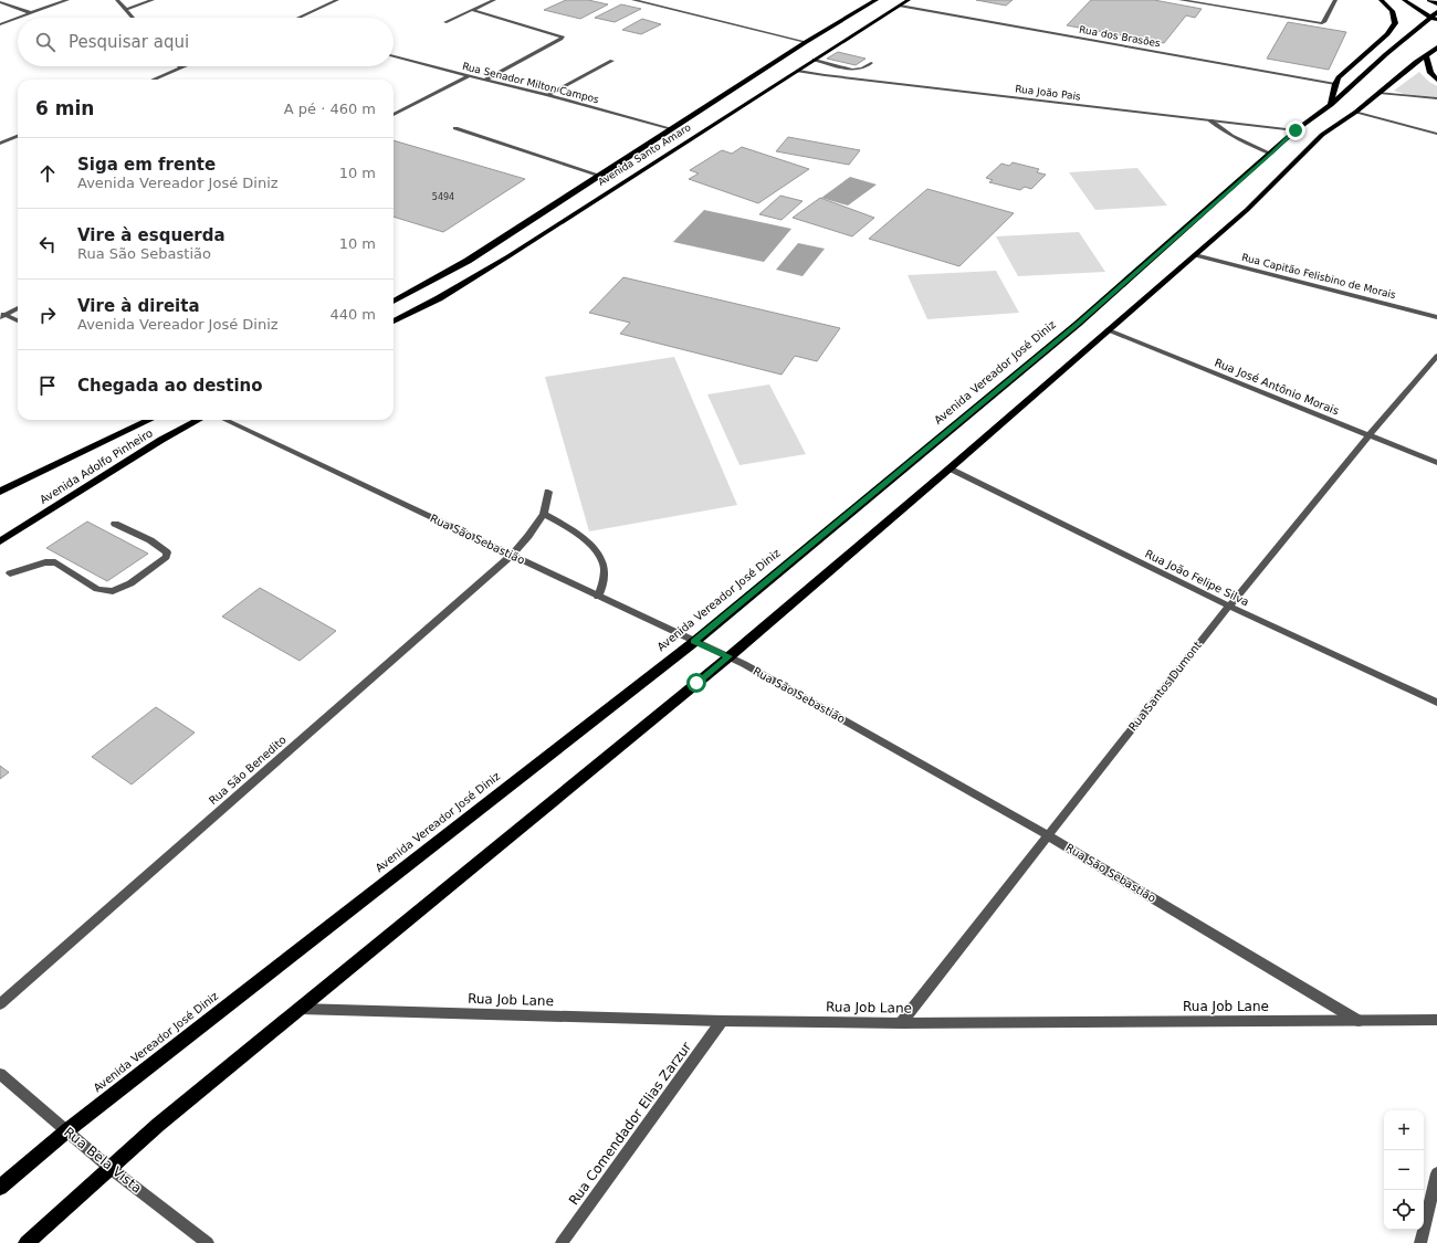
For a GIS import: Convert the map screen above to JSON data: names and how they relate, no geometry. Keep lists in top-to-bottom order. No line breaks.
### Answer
{"streets":{"main road":["Avenida Santo Amaro","Avenida Vereador José Diniz","Avenida Adolfo Pinheiro"],"street":["Rua dos Brasões","Rua Senador Milton Campos","Rua João Pais","Rua Capitão Felisbino de Morais","Rua José Antônio Morais","Rua São Sebastião","Rua João Felipe Silva","Rua Santos Dumont","Rua São Benedito","Rua Job Lane","Rua Comendador Elias Zarzur","Rua Bela Vista"]},"crossings":[["Rua dos Brasões","Avenida Santo Amaro"],["Rua Senador Milton Campos","Avenida Santo Amaro"],["Rua João Pais","Avenida Santo Amaro"],["Rua João Pais","Avenida Vereador José Diniz"],["Avenida Vereador José Diniz","Rua São Sebastião"],["Avenida Vereador José Diniz","Rua Bela Vista"],["Rua José Antônio Morais","Rua Santos Dumont"],["Rua São Sebastião","Rua Santos Dumont"],["Rua São Sebastião","Rua São Benedito"],["Rua São Sebastião","Rua Job Lane"],["Rua João Felipe Silva","Rua Santos Dumont"],["Rua Santos Dumont","Rua Job Lane"],["Rua Job Lane","Rua Comendador Elias Zarzur"]],"house_numbers":["5494"],"page":{"search":"Pesquisar aqui","heading":["6 min","A pé · 460 m"],"list":[["Siga em frente","Avenida Vereador José Diniz","10 m"],["Vire à esquerda","Rua São Sebastião","10 m"],["Vire à direita","Avenida Vereador José Diniz","440 m"],"Chegada ao destino"],"map_buttons":["+","−"]}}
